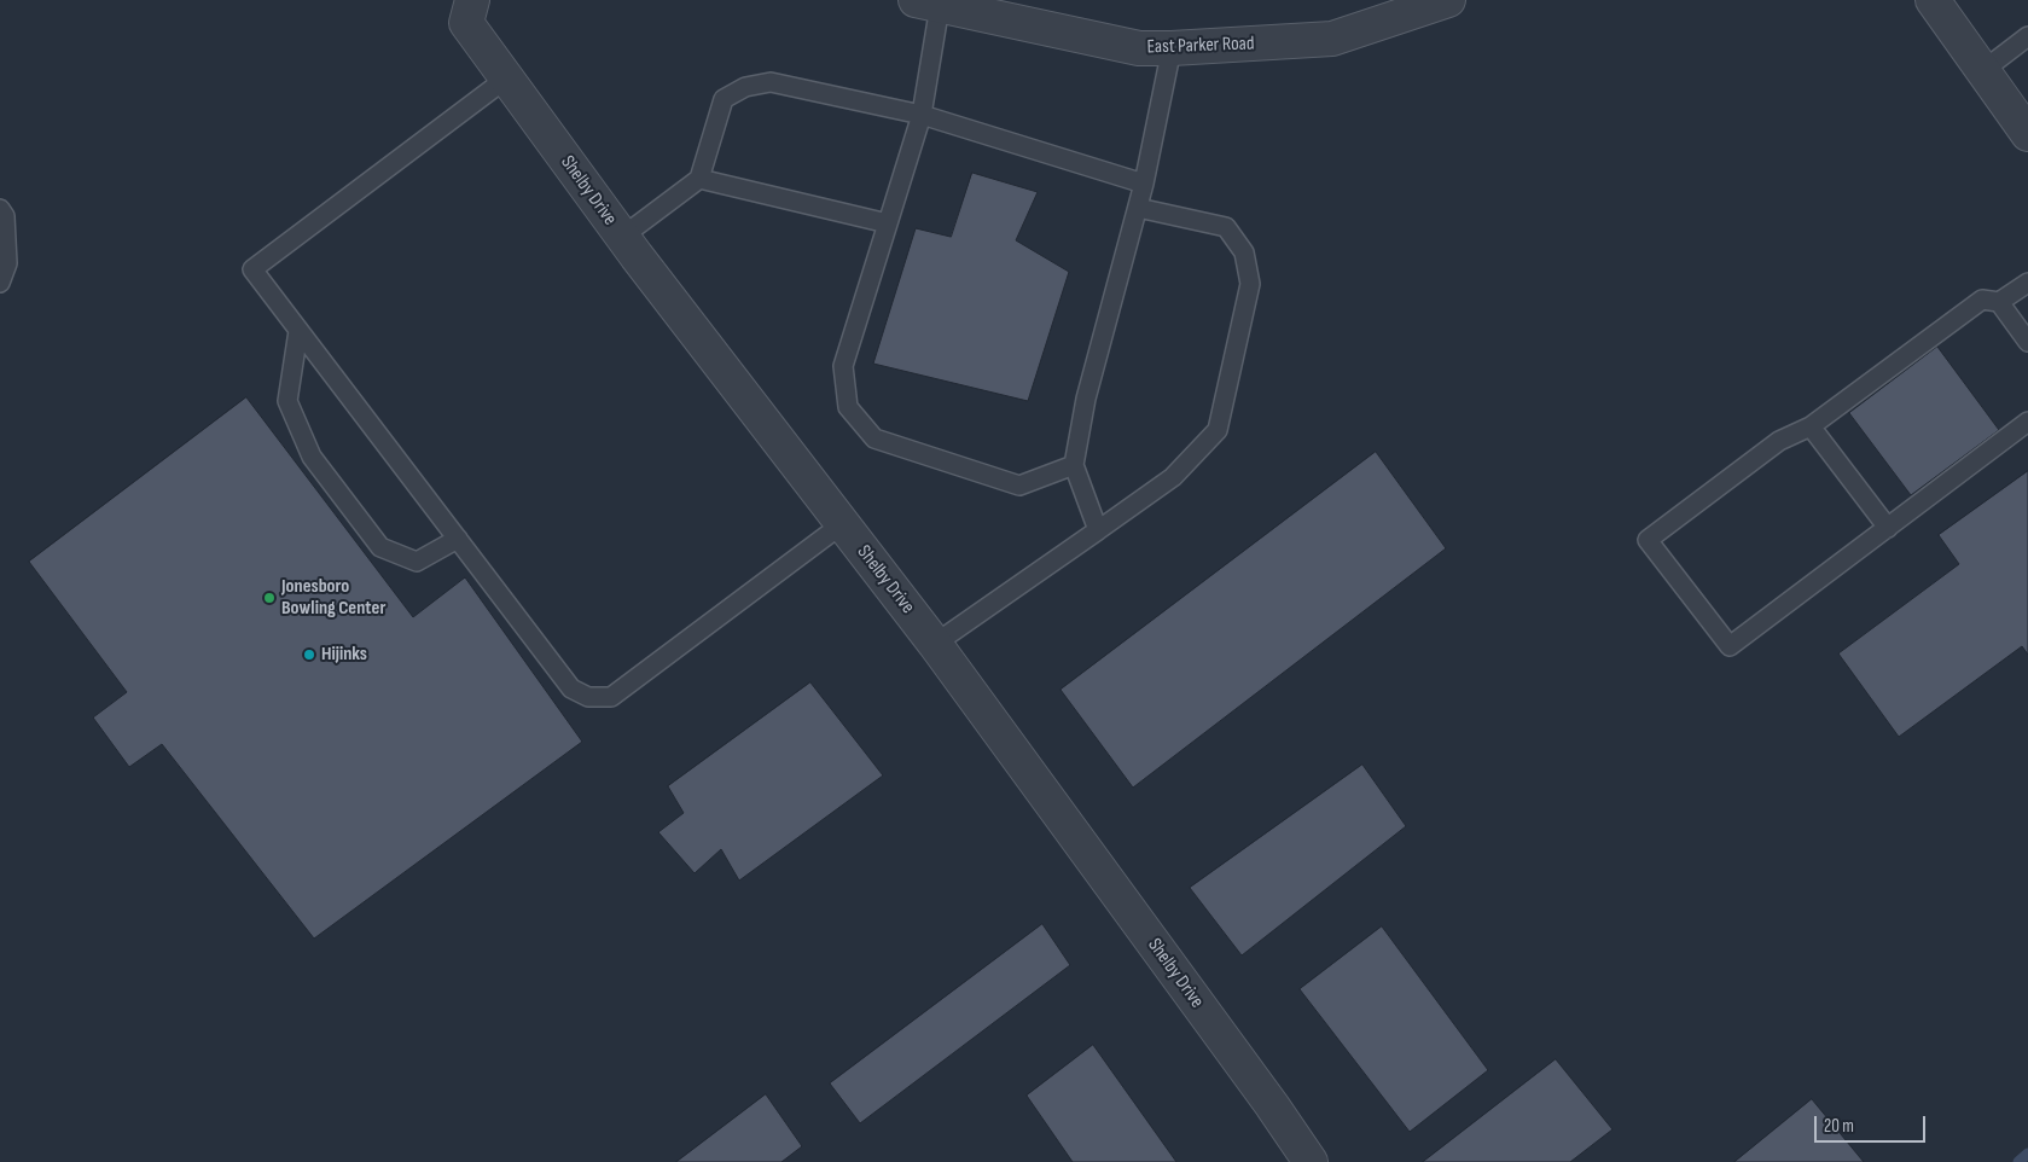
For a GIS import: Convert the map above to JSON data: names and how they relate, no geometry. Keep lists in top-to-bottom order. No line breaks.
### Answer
{"streets":{"street":["East Parker Road","Shelby Drive"]},"places":["Jonesboro Bowling Center","Hijinks"],"scale_bar":"20 m"}
